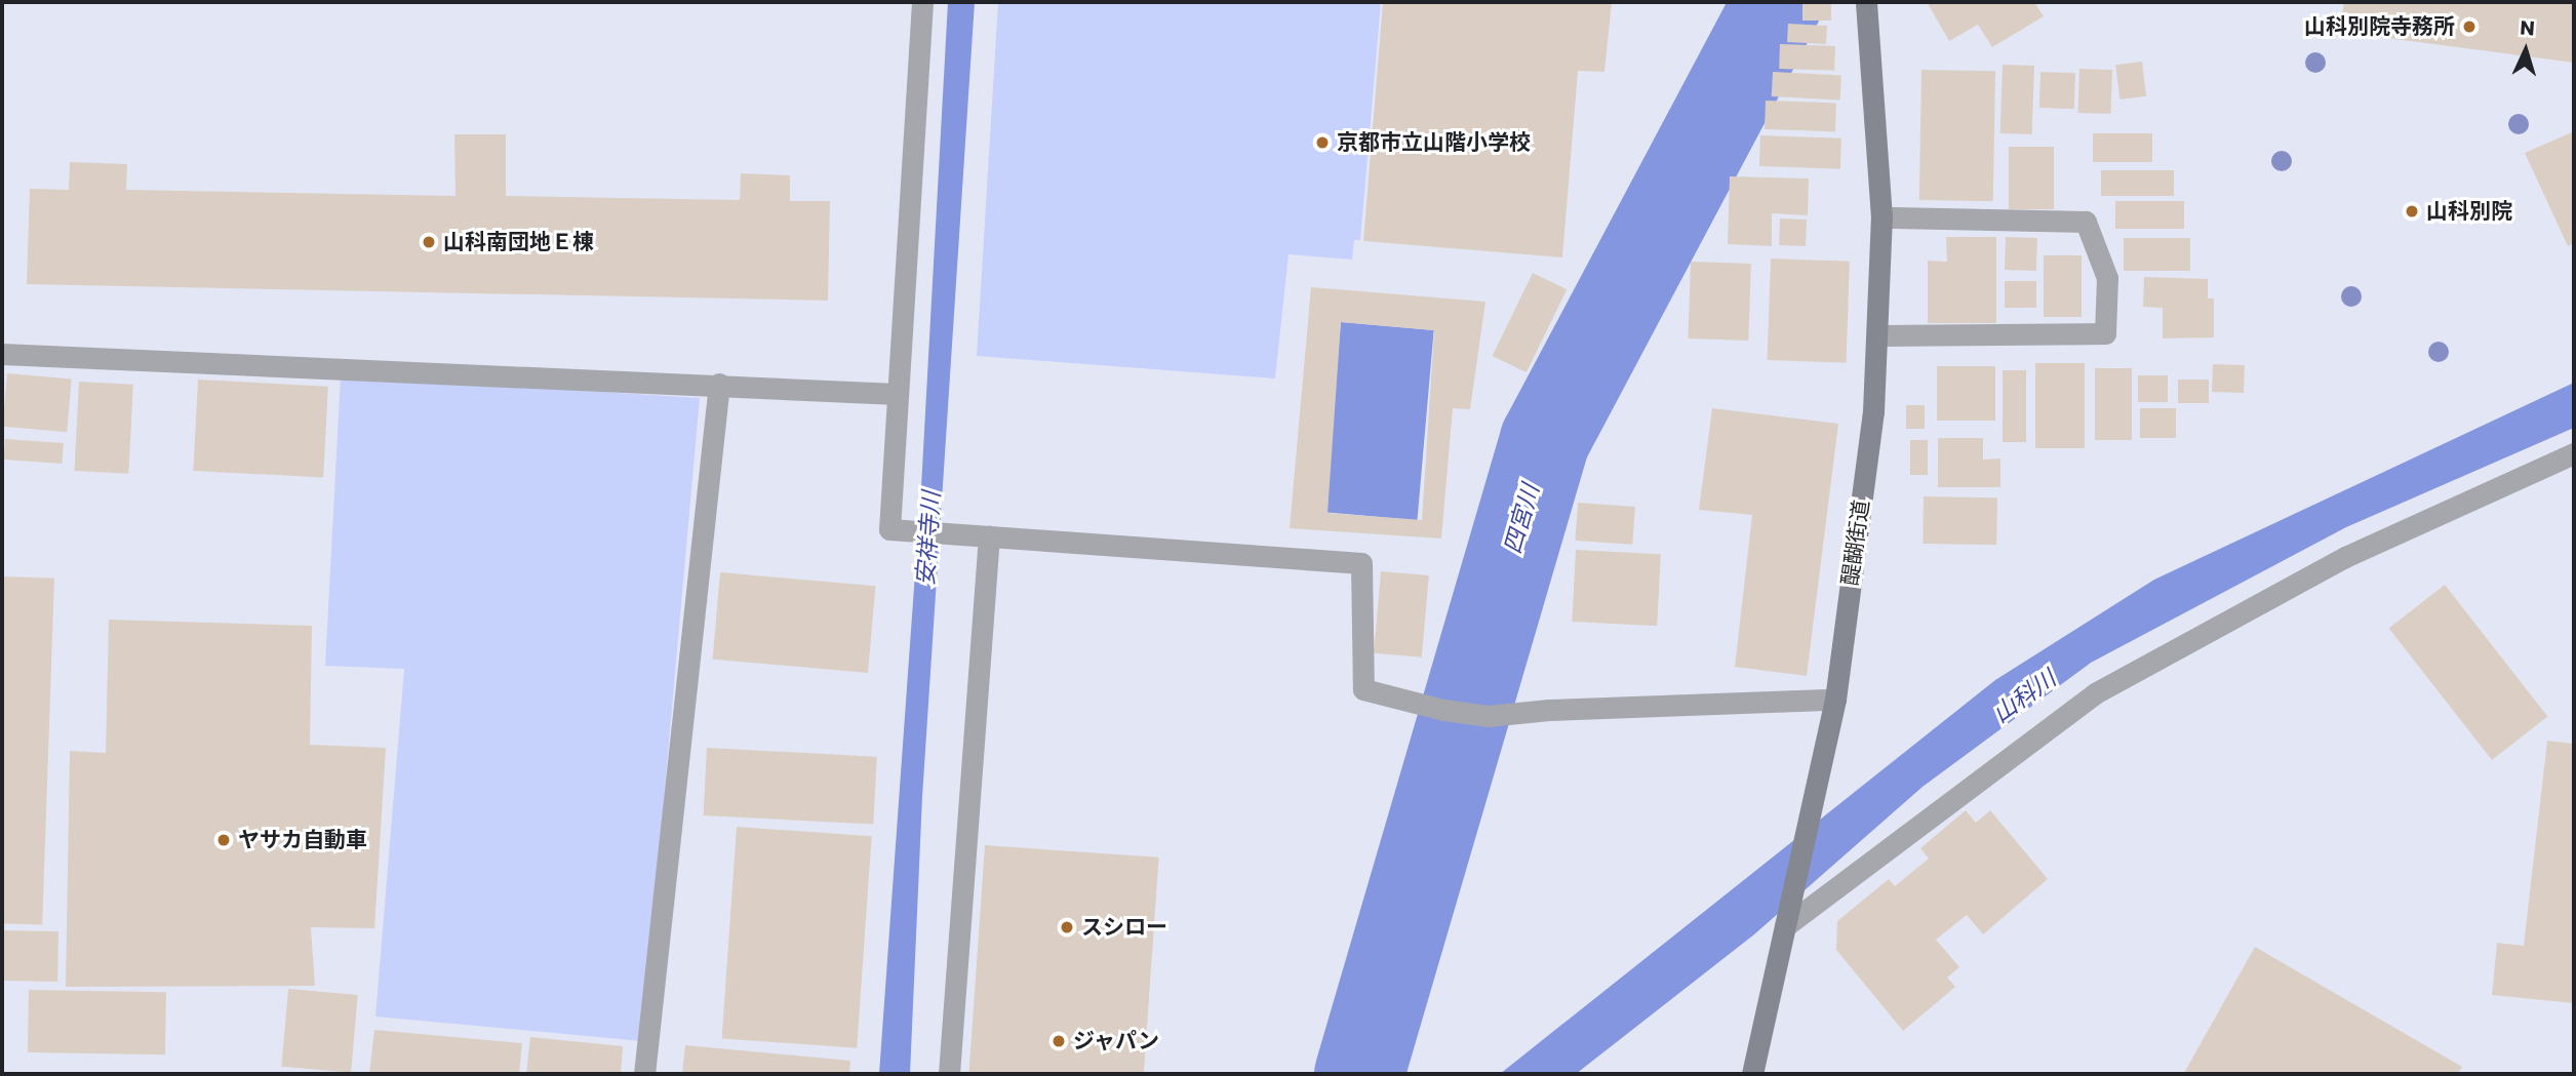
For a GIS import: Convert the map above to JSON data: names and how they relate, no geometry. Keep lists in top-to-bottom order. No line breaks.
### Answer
{"streets":{"main road":["醍醐街道"]},"water":["四宮川","安祥寺川","山科川"],"places":["山科別院寺務所","京都市立山階小学校","山科別院","山科南団地Ｅ棟","ヤサカ自動車","スシロー","ジャパン"],"north":"top"}
